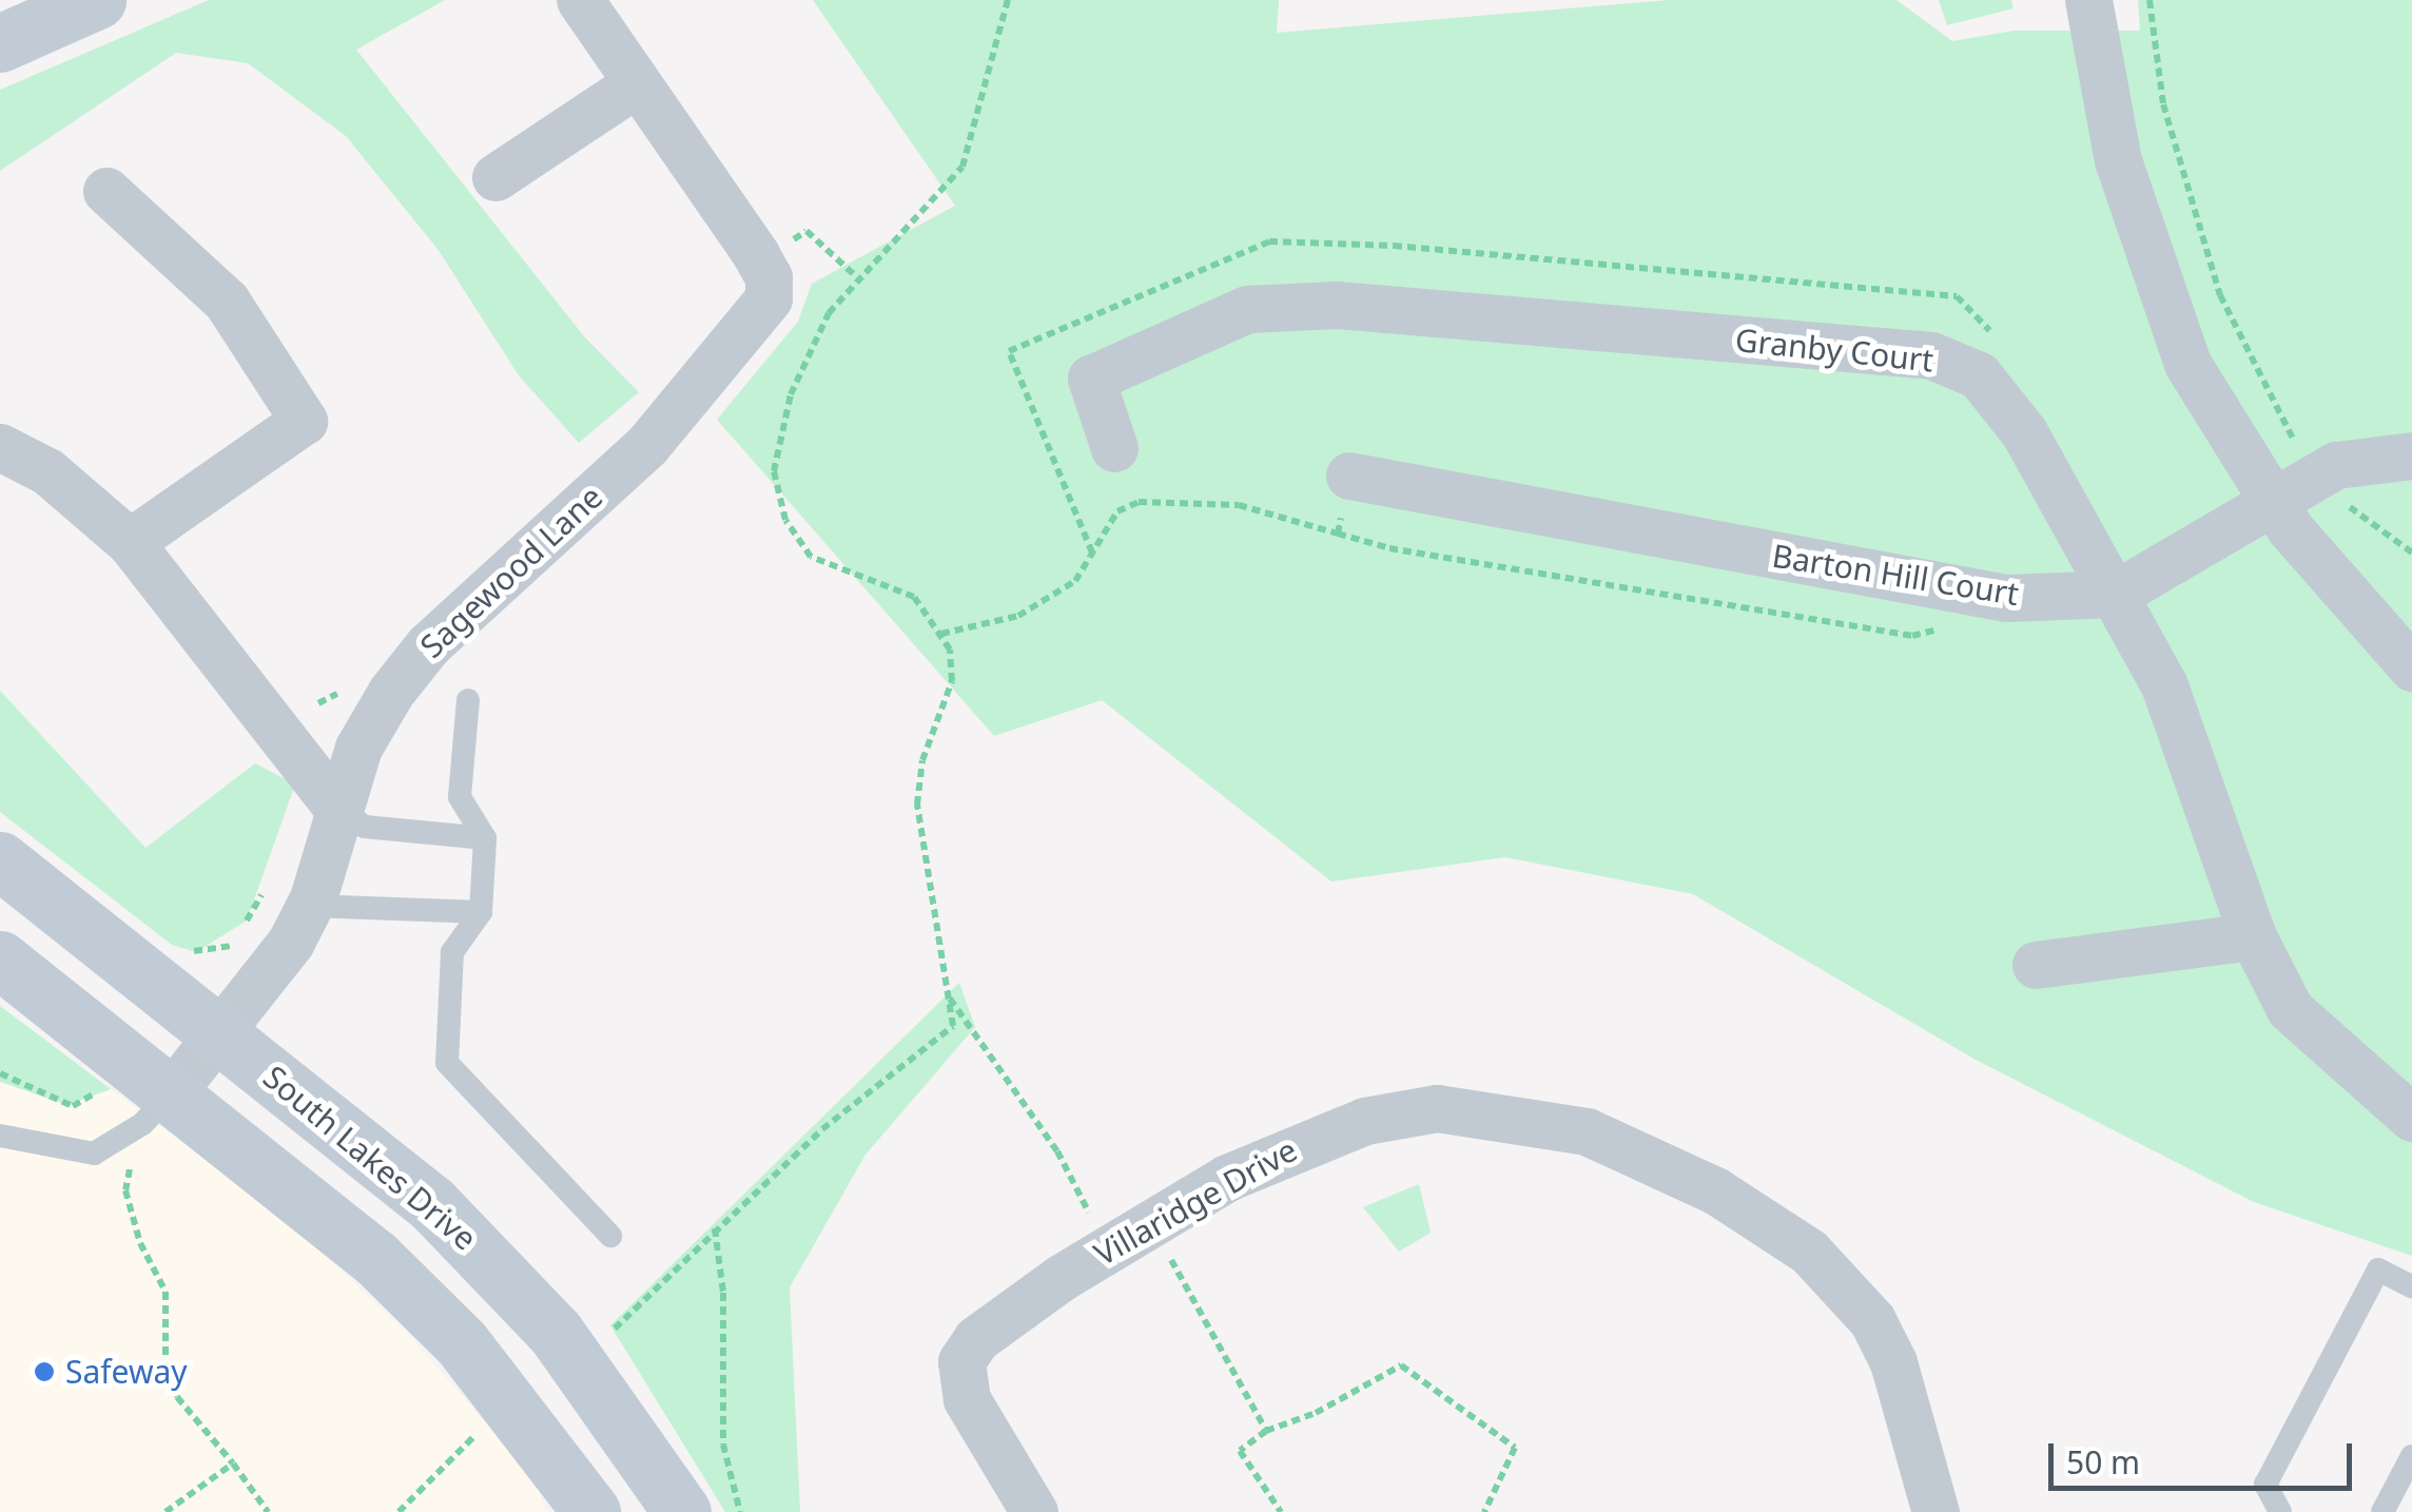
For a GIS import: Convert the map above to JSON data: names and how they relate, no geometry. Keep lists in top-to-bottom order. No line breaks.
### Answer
{"streets":{"main road":["South Lakes Drive"],"street":["Granby Court","Sagewood Lane","Barton Hill Court","Villaridge Drive"]},"crossings":[["Granby Court","Barton Hill Court"],["Sagewood Lane","South Lakes Drive"]],"places":["Safeway"],"scale_bar":"50 m"}
